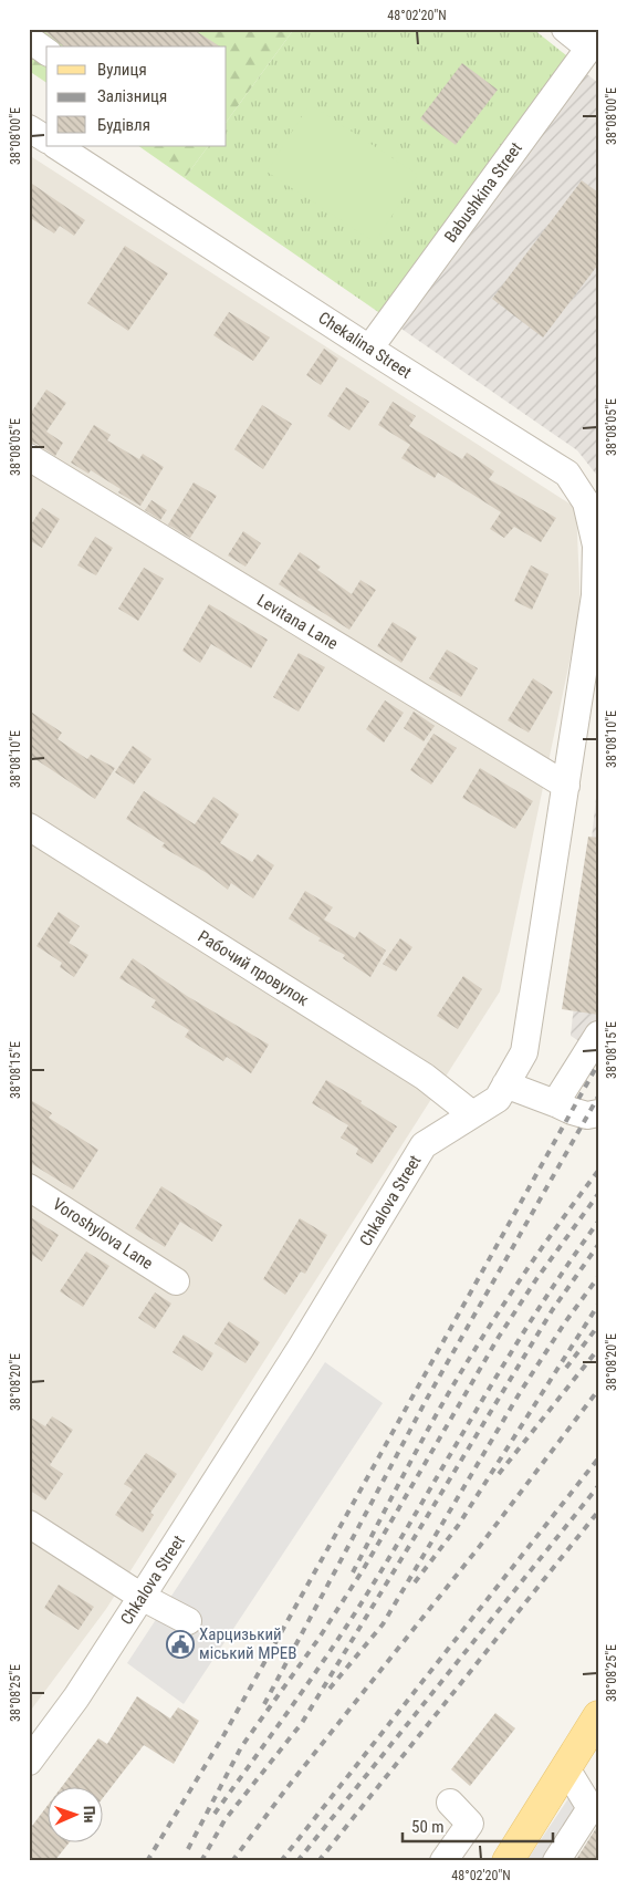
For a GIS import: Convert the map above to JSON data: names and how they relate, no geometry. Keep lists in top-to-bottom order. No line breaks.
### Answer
{"streets":{"street":["Babushkina Street","Chekalina Street","Levitana Lane","Рабочий провулок","Chkalova Street","Voroshylova Lane"]},"crossings":[["Babushkina Street","Chekalina Street"],["Chekalina Street","Chkalova Street"],["Levitana Lane","Chkalova Street"],["Рабочий провулок","Chkalova Street"]],"places":{"public building":["Харцизький міський МРЕВ"]},"legend":["Вулиця","Залізниця","Будівля"],"scale_bar":"50 m","north":"right","coordinates":["48°02'20\"N","38°08'00\"E","38°08'05\"E","38°08'10\"E","38°08'15\"E","38°08'20\"E","38°08'25\"E"]}
